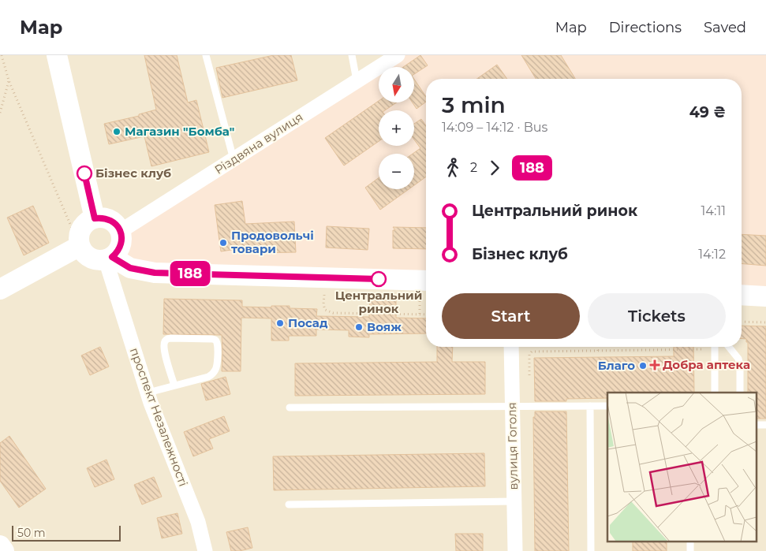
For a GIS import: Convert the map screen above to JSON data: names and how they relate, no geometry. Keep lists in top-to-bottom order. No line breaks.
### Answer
{"streets":{"street":["Різдвяна вулиця","проспект Незалежності","вулиця Гоголя"]},"crossings":[["Різдвяна вулиця","проспект Незалежності"]],"places":{"other":["Магазин \"Бомба\"","Бізнес клуб","Продовольчі товари","Центральний ринок","Посад","Вояж","Благо"],"health":["Добра аптека"]},"lines":["bus line 188"],"scale_bar":"50 m","north":"bottom","page":{"header":"Map","nav":["Map","Directions","Saved"],"on_map":"188","map_buttons":["+","−"],"heading":["3 min","14:09 – 14:12 · Bus","49 ₴"],"legs":["2","188"],"list":[{"name":"Центральний ринок","value":"14:11"},{"name":"Бізнес клуб","value":"14:12"}],"buttons":["Start","Tickets"],"scale":"50 m"}}
